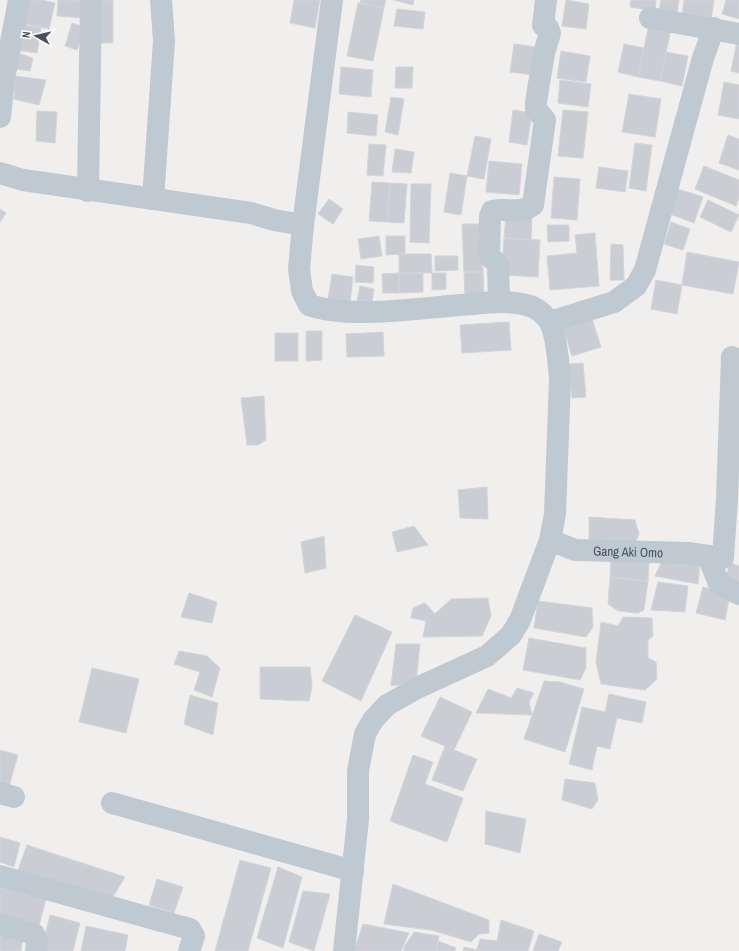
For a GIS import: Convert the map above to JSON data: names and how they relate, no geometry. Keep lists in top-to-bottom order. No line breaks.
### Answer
{"streets":{"street":["Gang Aki Omo"]},"north":"left"}
